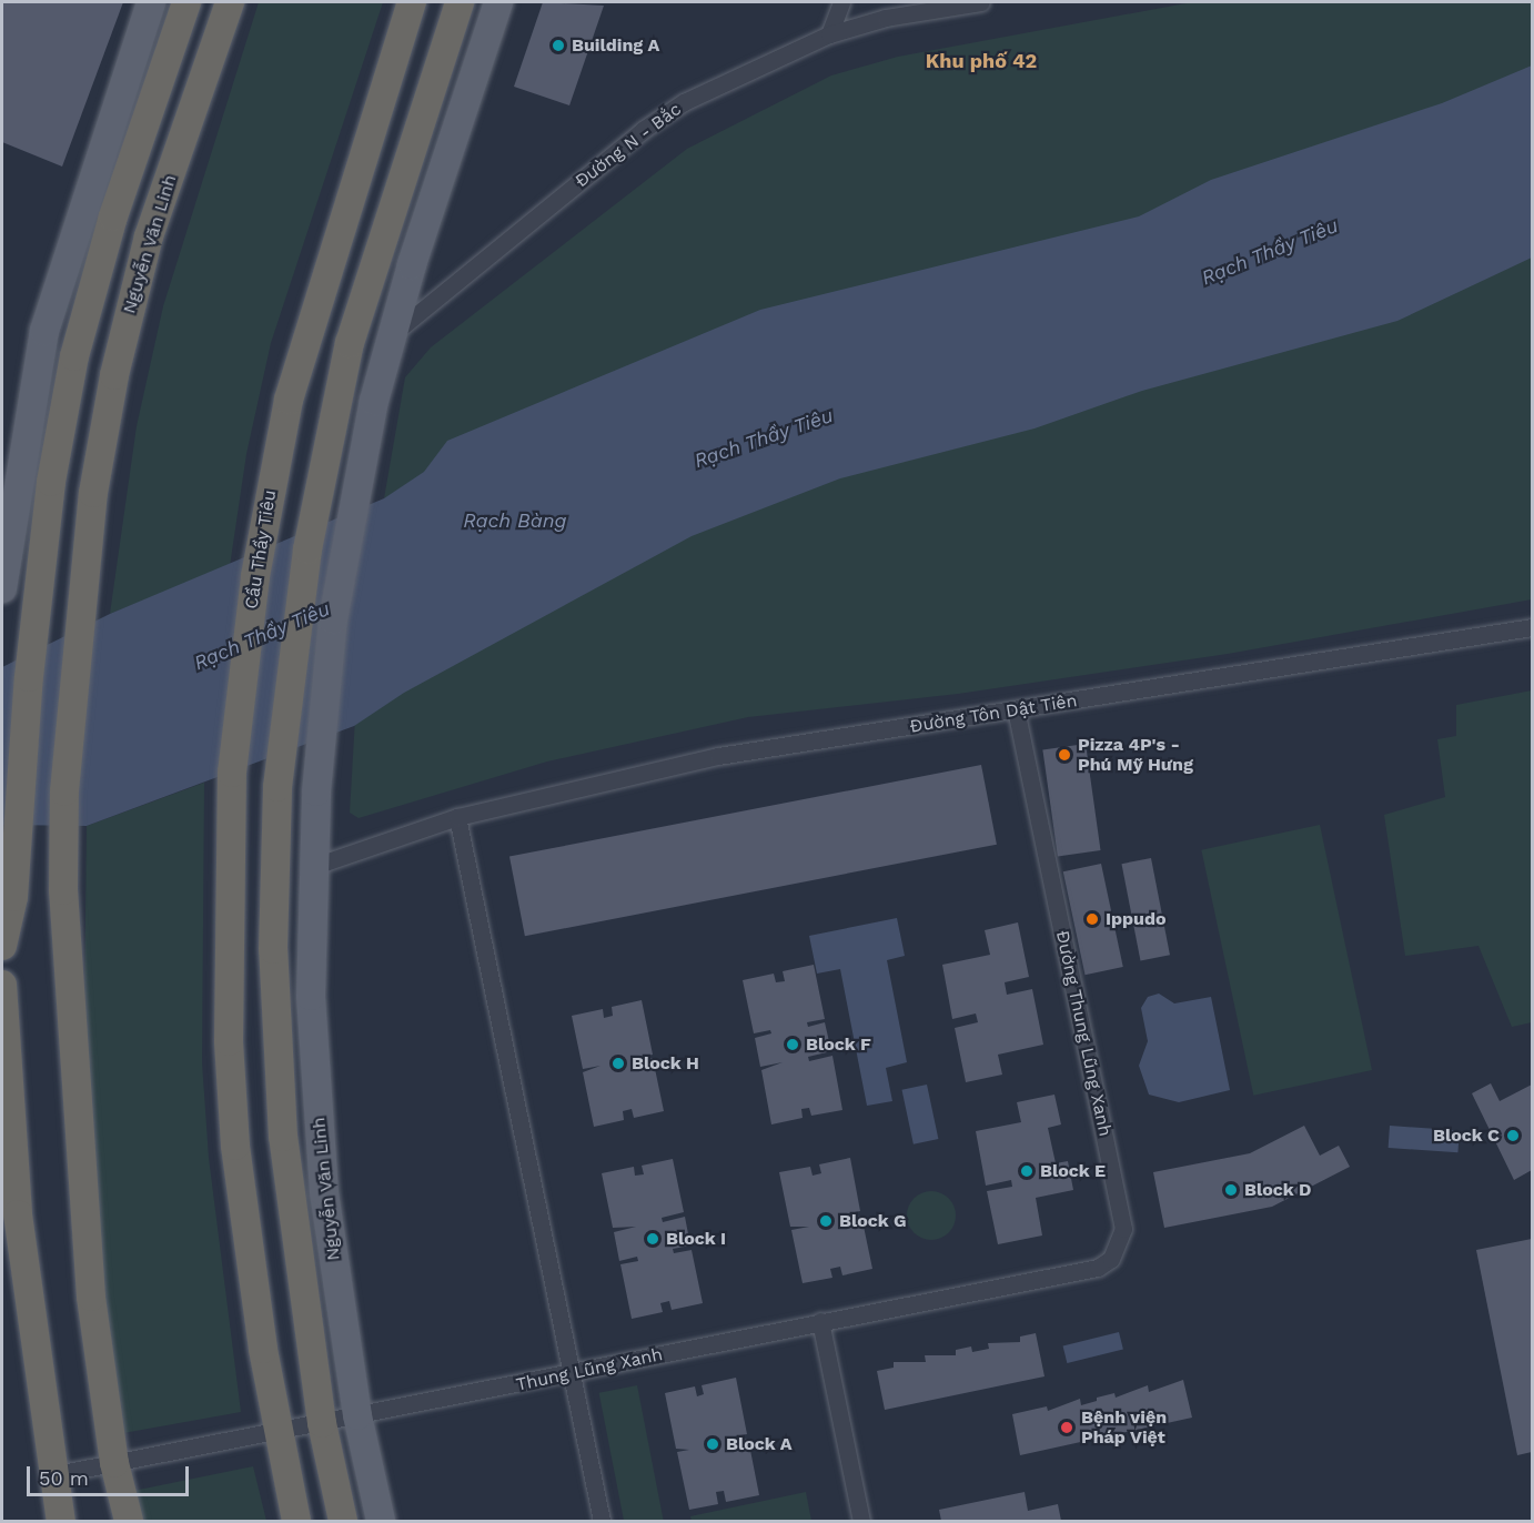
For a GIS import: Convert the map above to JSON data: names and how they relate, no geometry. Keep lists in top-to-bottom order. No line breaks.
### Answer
{"streets":{"highway":["Nguyễn Văn Linh","Cầu Thầy Tiêu"],"street":["Đường N - Bắc","Đường Tôn Dật Tiên","Đường Thung Lũng Xanh","Thung Lũng Xanh"]},"crossings":[["Nguyễn Văn Linh","Đường Tôn Dật Tiên"],["Nguyễn Văn Linh","Thung Lũng Xanh"],["Cầu Thầy Tiêu","Thung Lũng Xanh"],["Đường Tôn Dật Tiên","Đường Thung Lũng Xanh"],["Đường Thung Lũng Xanh","Thung Lũng Xanh"]],"districts":["Khu phố 42"],"water":["Rạch Thầy Tiêu","Rạch Bàng"],"places":["Building A","Pizza 4P's - Phú Mỹ Hưng","Ippudo","Block F","Block H","Block C","Block E","Block D","Block G","Block I","Bệnh viện Pháp Việt","Block A"],"scale_bar":"50 m"}
